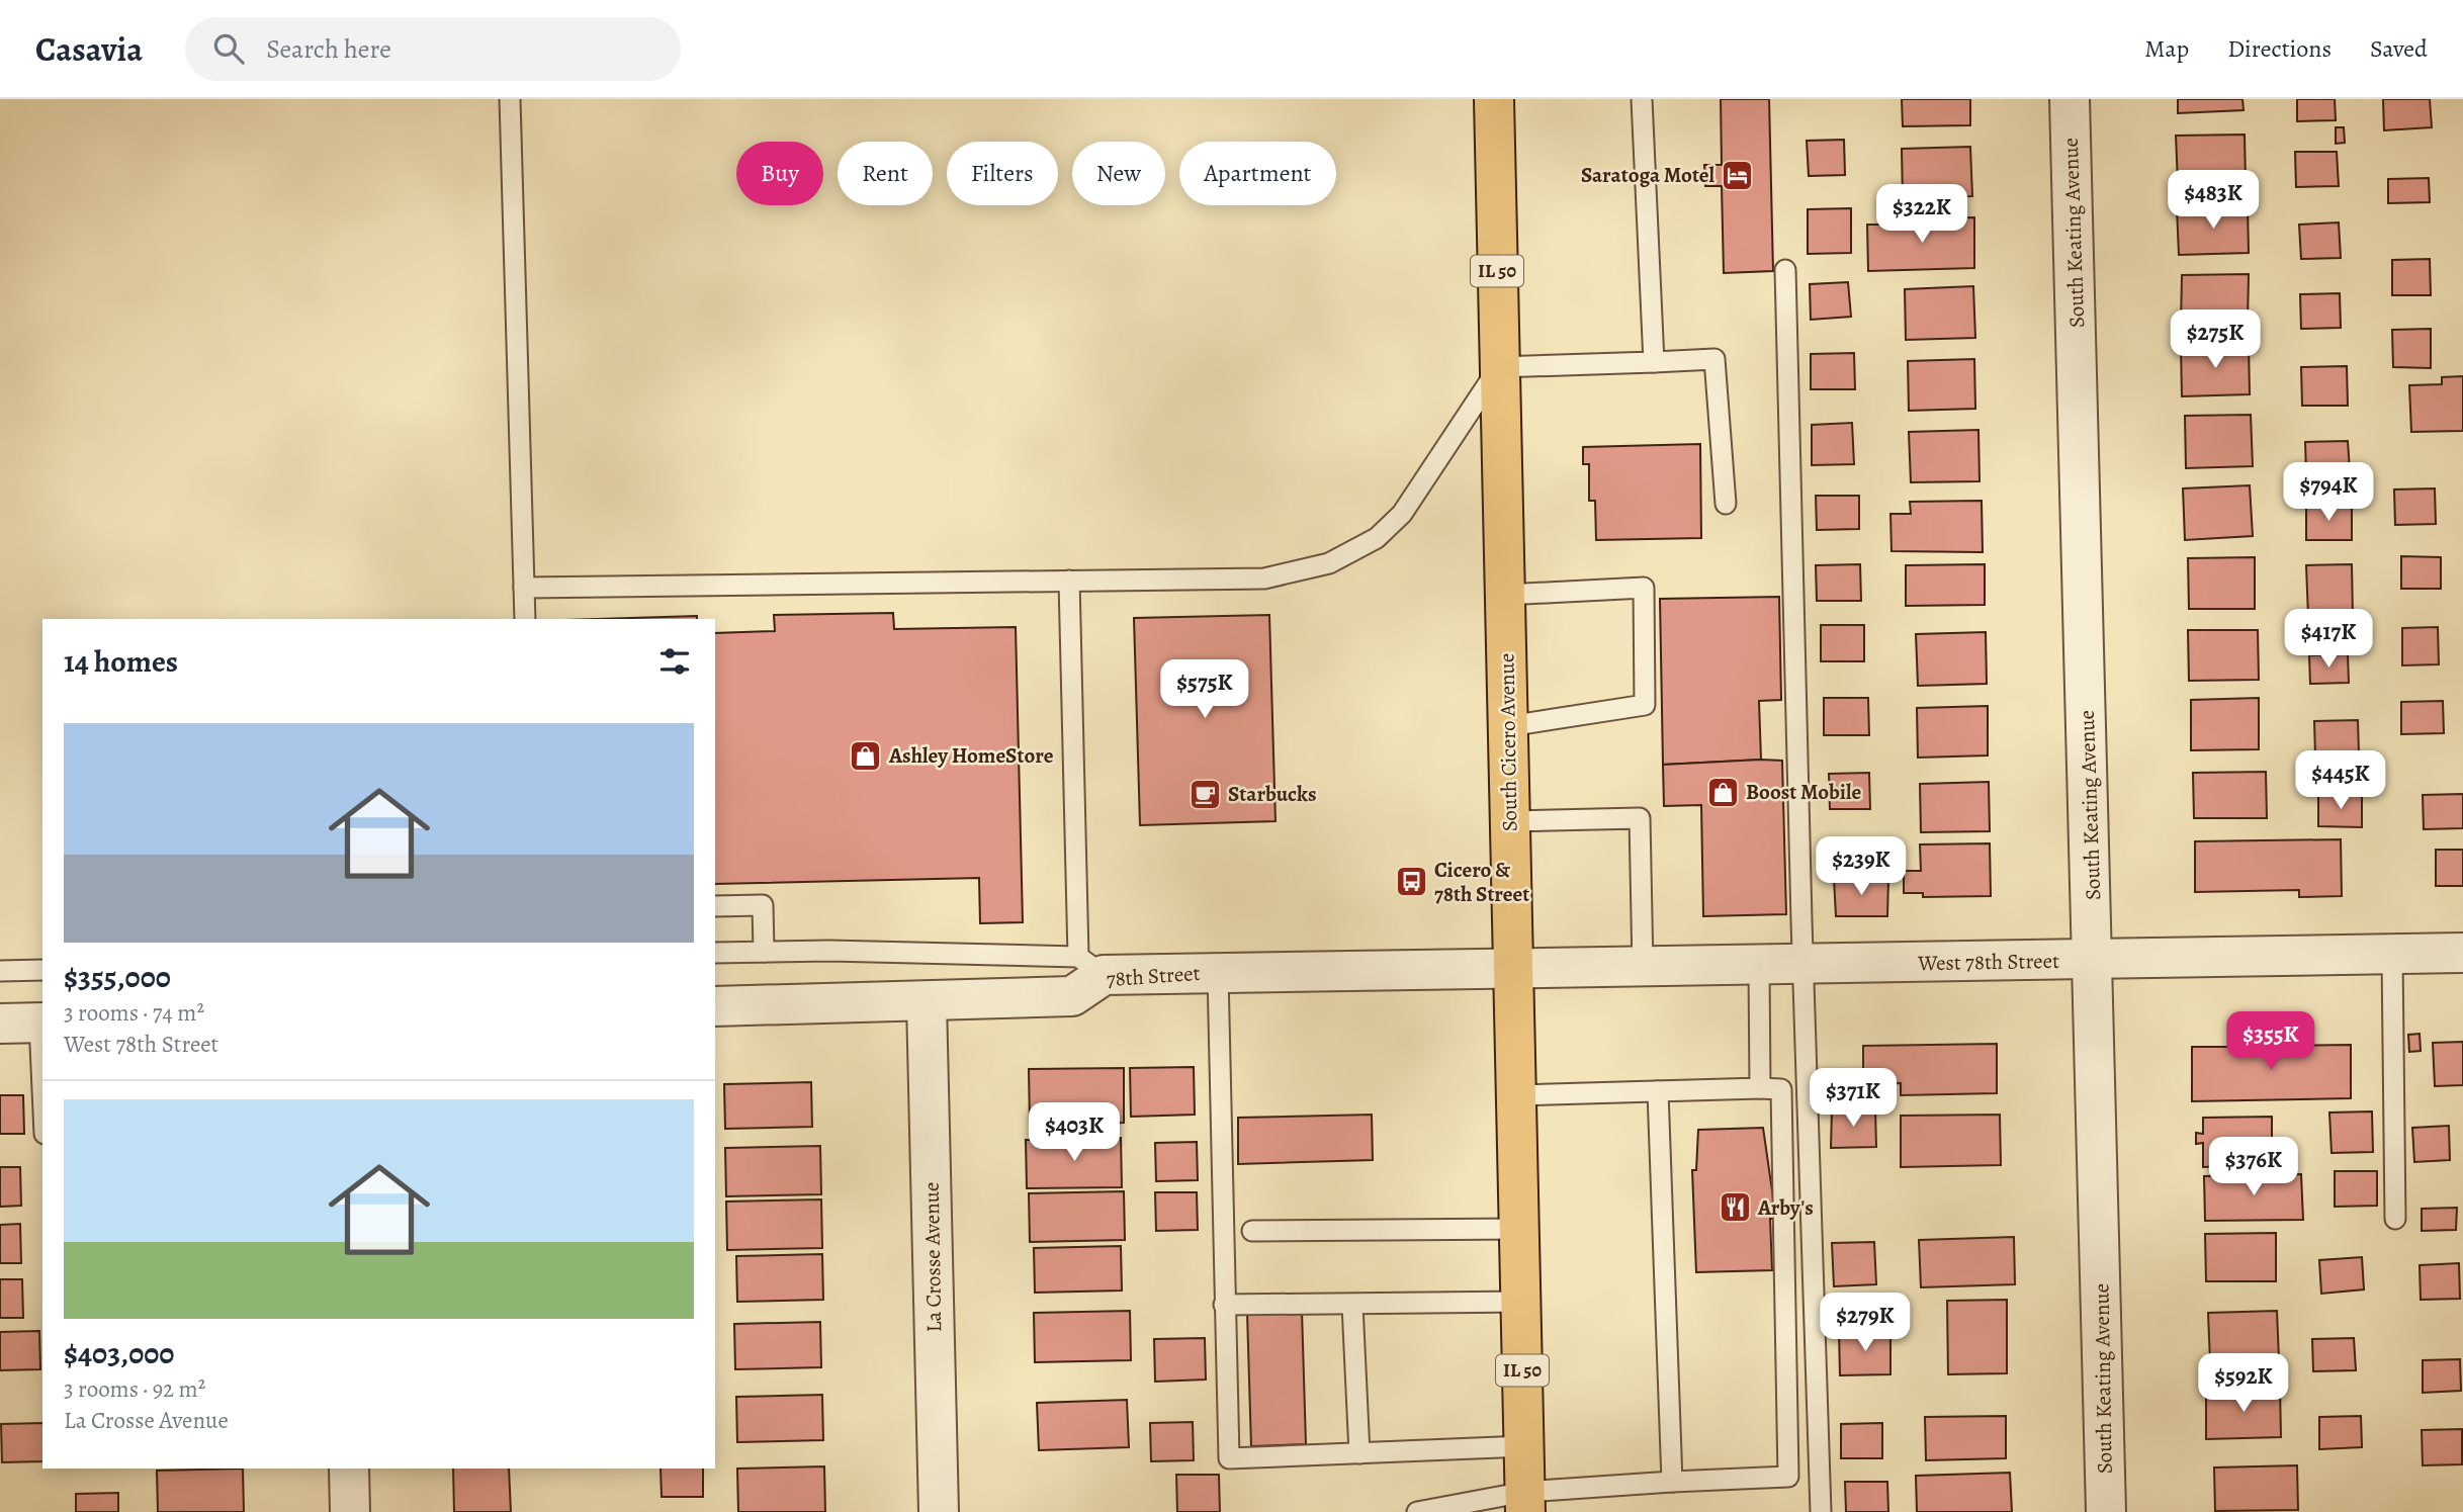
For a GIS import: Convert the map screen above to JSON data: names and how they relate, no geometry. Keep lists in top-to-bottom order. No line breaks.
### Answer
{"streets":{"main road":["IL 50","South Cicero Avenue"],"street":["South Keating Avenue","West 78th Street","78th Street","La Crosse Avenue"]},"crossings":[["South Keating Avenue","West 78th Street"],["South Cicero Avenue","West 78th Street"],["South Cicero Avenue","78th Street"],["West 78th Street","78th Street"],["78th Street","La Crosse Avenue"]],"places":{"hotel":["Saratoga Motel"],"shop":["Ashley HomeStore","Boost Mobile"],"cafe":["Starbucks"],"bus stop":["Cicero & 78th Street"],"restaurant":["Arby's"]},"page":{"header":"Casavia","search":"Search here","nav":["Map","Directions","Saved"],"chip":["Buy","Rent","Filters","New","Apartment"],"price":["$483K","$322K","$275K","$794K","$417K","$575K","$445K","$239K","$355K","$371K","$403K","$376K","$279K","$592K"],"heading":"14 homes","list":[{"name":"$355,000","note":"3 rooms · 74 m² · West 78th Street"},{"name":"$403,000","note":"3 rooms · 92 m² · La Crosse Avenue"}]}}
